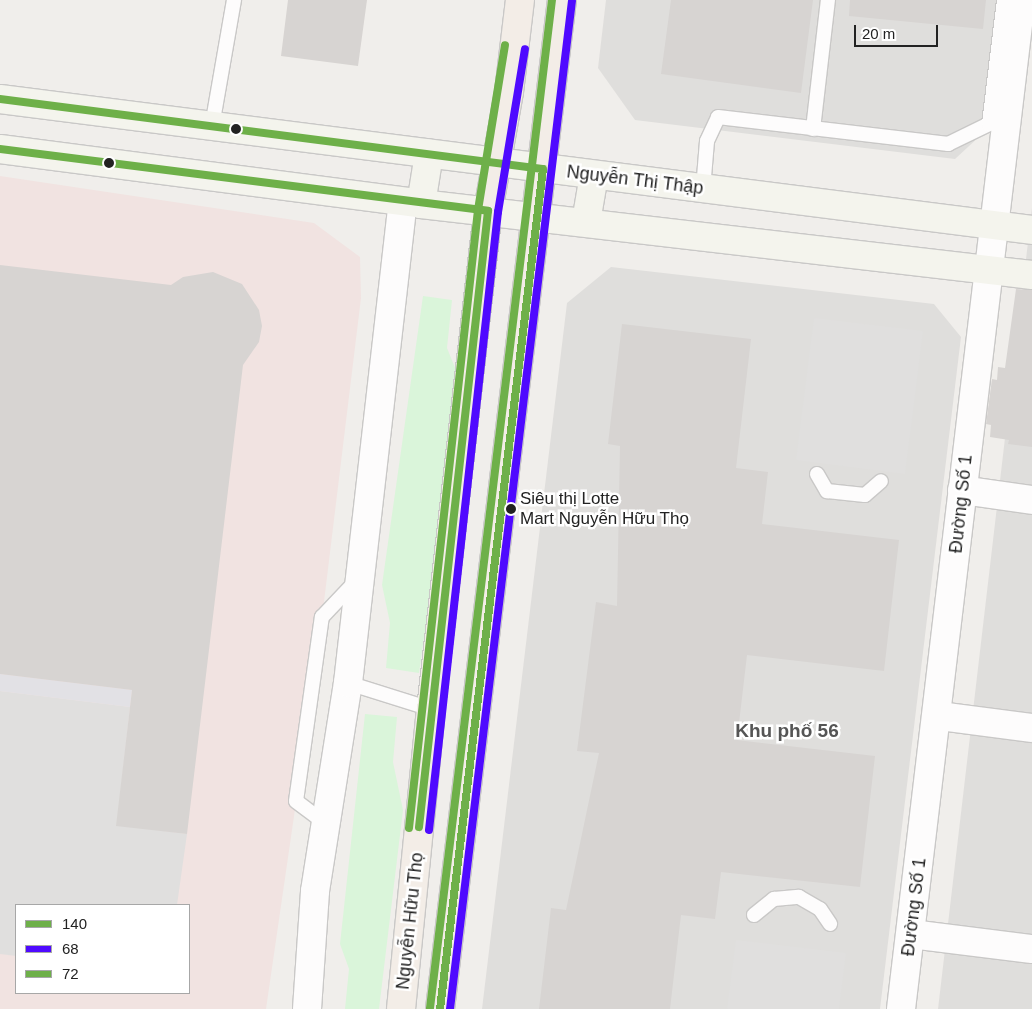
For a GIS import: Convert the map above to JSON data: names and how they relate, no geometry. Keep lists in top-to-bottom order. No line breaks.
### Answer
{"streets":{"main road":["Nguyễn Thị Thập","Nguyễn Hữu Thọ"],"street":["Đường Số 1"]},"crossings":[["Nguyễn Thị Thập","Đường Số 1"],["Nguyễn Thị Thập","Nguyễn Hữu Thọ"]],"districts":["Khu phố 56"],"places":["Siêu thị Lotte Mart Nguyễn Hữu Thọ"],"lines":["transit line 72","transit line 68","transit line 140"],"legend":["140","68","72"],"scale_bar":"20 m"}
